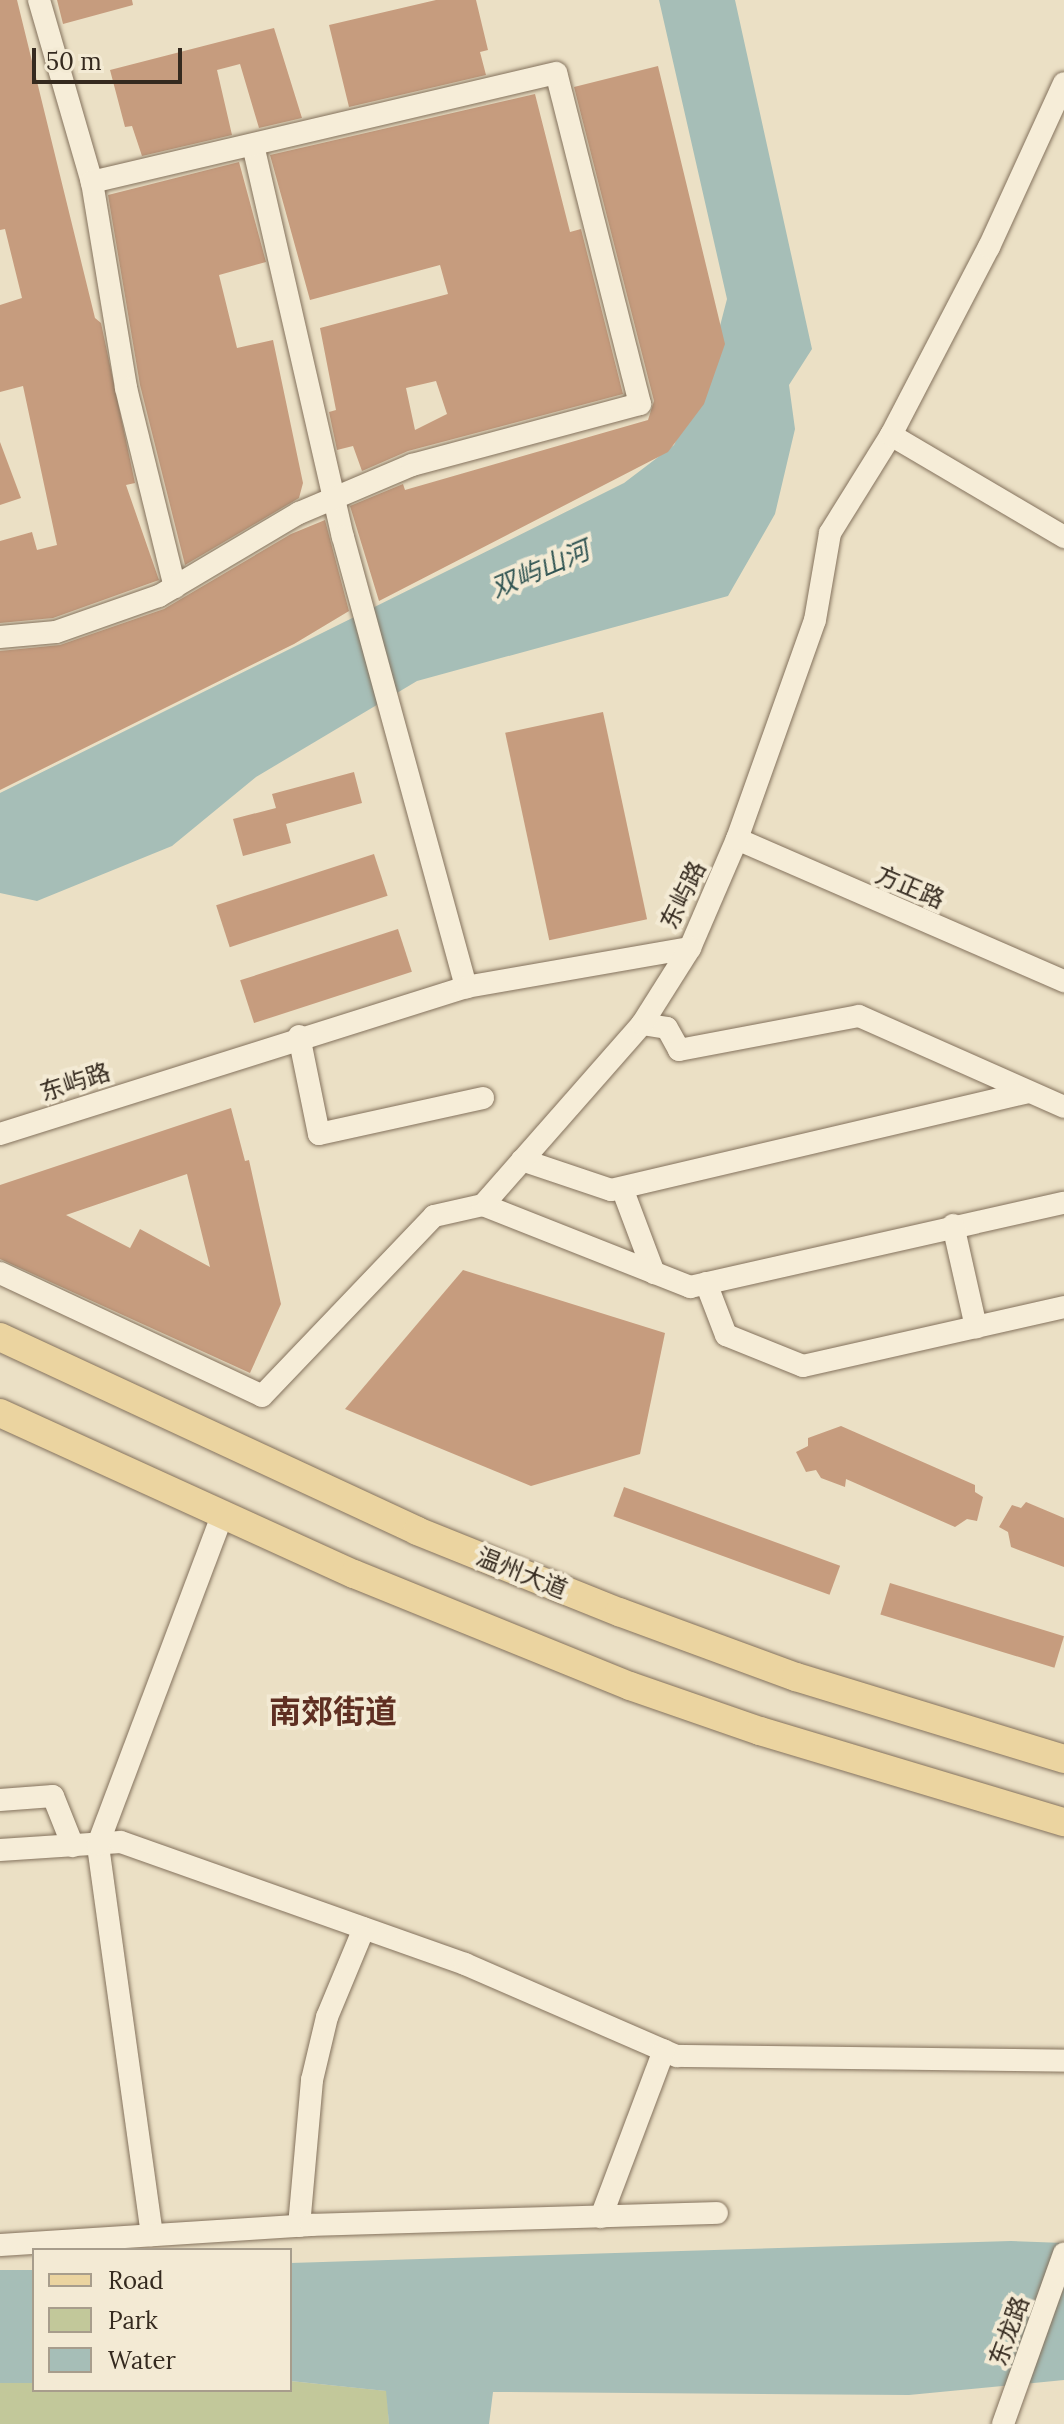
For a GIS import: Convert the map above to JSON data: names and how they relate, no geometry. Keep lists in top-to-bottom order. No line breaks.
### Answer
{"streets":{"main road":["温州大道"],"street":["方正路","东屿路","东龙路"]},"crossings":[["方正路","东屿路"]],"districts":["南郊街道"],"water":["双屿山河"],"legend":["Road","Park","Water"],"scale_bar":"50 m"}
